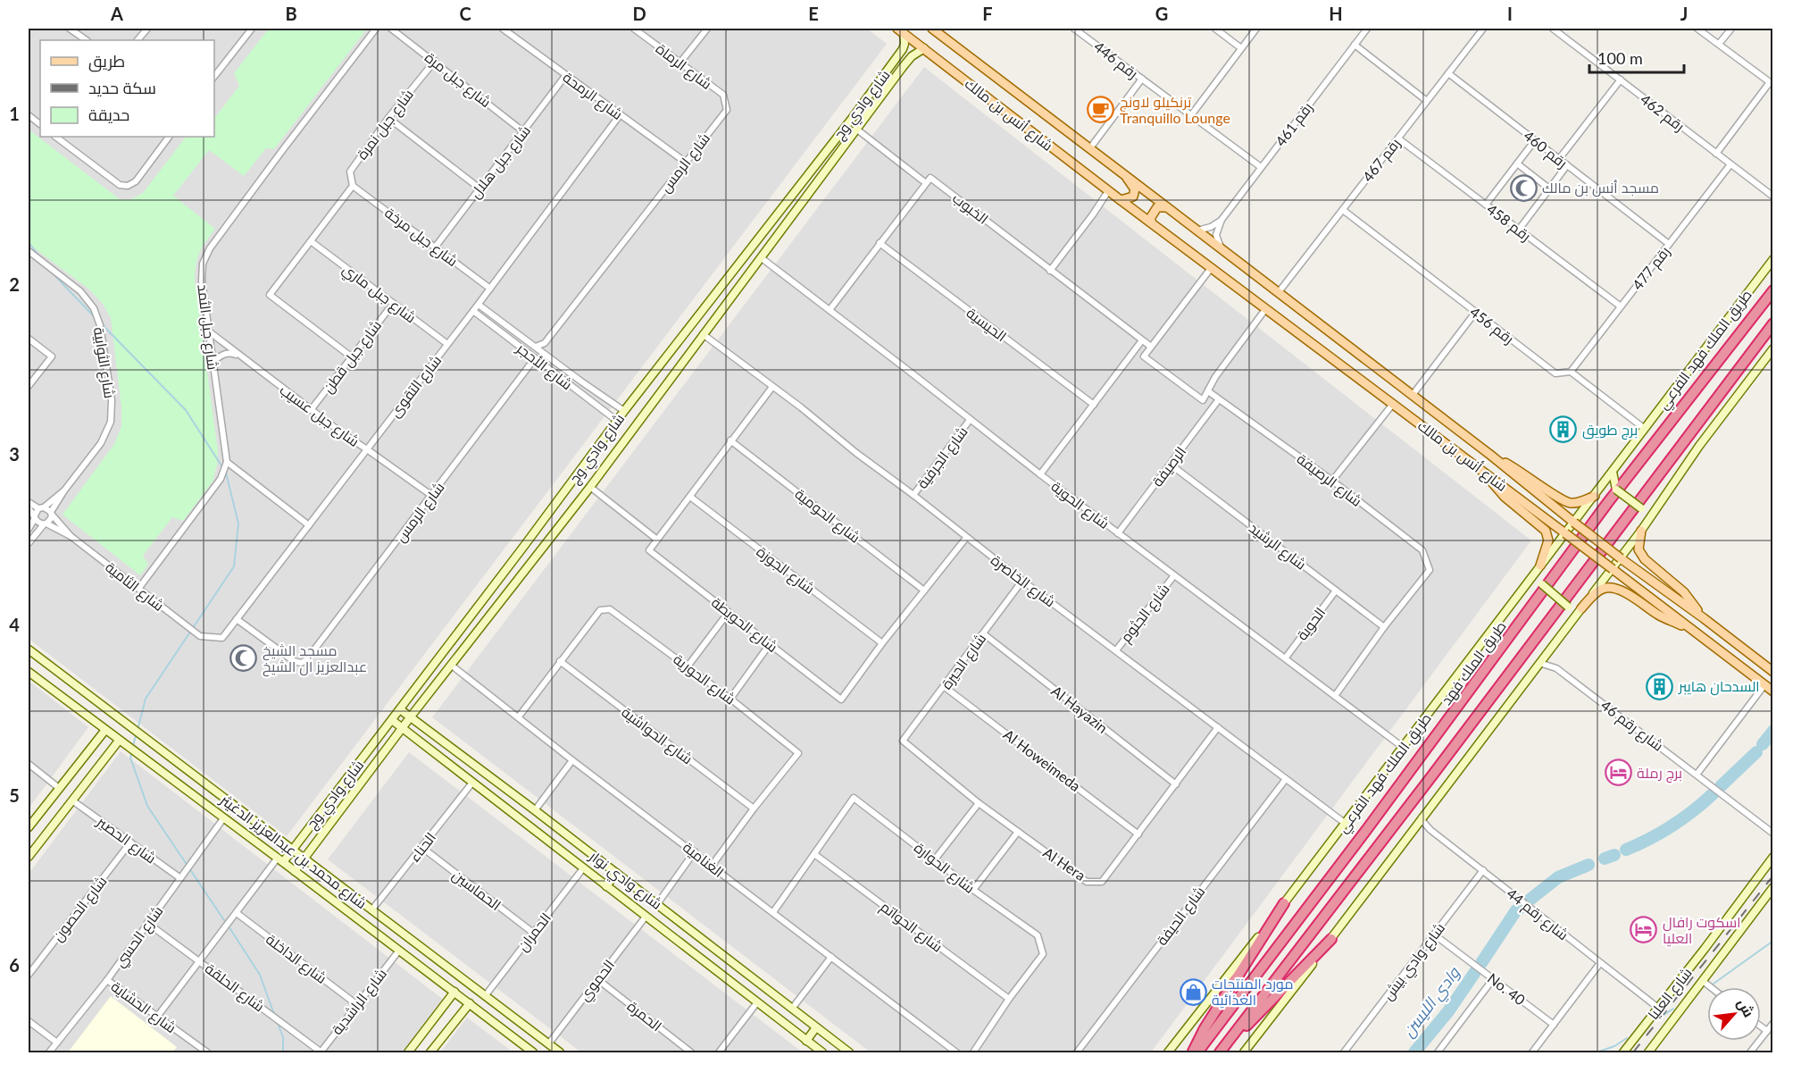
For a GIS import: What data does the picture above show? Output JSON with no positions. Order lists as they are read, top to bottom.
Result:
{
  "streets": {
    "highway": ["طريق الملك فهد"],
    "main road": ["شارع أنس بن مالك"],
    "street": [
      "رقم 446",
      "شارع الرماة",
      "شارع جبل مرة",
      "شارع الرمحة",
      "شارع وادي وج",
      "رقم 462",
      "شارع جبل نمرة",
      "رقم 461",
      "رقم 460",
      "رقم 467",
      "شارع جبل هلال",
      "شارع الرمس",
      "الخبوب",
      "رقم 458",
      "شارع جبل مرخة",
      "رقم 477",
      "شارع جبل ماري",
      "الحيسية",
      "رقم 456",
      "شارع جبل الثمد",
      "طريق الملك فهد الفرعي",
      "شارع جبل قطن",
      "شارع الثوابية",
      "شارع الأحجر",
      "شارع التقوى",
      "شارع جبل عسيب",
      "شارع الجرفية",
      "الرصيفة",
      "شارع الرصيفة",
      "شارع الحوية",
      "شارع الحومية",
      "شارع الرشيد",
      "شارع الجوزة",
      "شارع الخاصرة",
      "شارع الثامية",
      "شارع الجثوم",
      "الحوية",
      "شارع الحويطة",
      "شارع الحيرة",
      "شارع الحورية",
      "Al Hayazin",
      "شارع رقم 46",
      "شارع الحواشية",
      "Al Howeimeda",
      "شارع الحصير",
      "الحناء",
      "شارع محمد بن عبدالعزيز الدغيثر",
      "الغنامية",
      "Al Hera",
      "شارع الحوارة",
      "شارع وادي نوار",
      "الحماسين",
      "شارع الحصون",
      "شارع رقم 44",
      "شارع الحيفة",
      "شارع الحواتم",
      "الحمران",
      "شارع الحسي",
      "شارع الداخلة",
      "شارع وادي بيش",
      "الحموي",
      "شارع الحلقة",
      "No. 40",
      "شارع العليا",
      "شارع الراشدية",
      "شارع الحشاية",
      "الحمرة"
    ]
  },
  "crossings": [
    ["رقم 446", "رقم 461"],
    ["شارع الرماة", "شارع الرمس"],
    ["شارع جبل مرة", "شارع جبل نمرة"],
    ["شارع جبل مرة", "شارع جبل هلال"],
    ["شارع الرمحة", "شارع جبل هلال"],
    ["شارع الرمحة", "شارع الرمس"],
    ["شارع الرمحة", "شارع التقوى"],
    ["شارع وادي وج", "شارع أنس بن مالك"],
    ["شارع وادي وج", "شارع الأحجر"],
    ["شارع وادي وج", "شارع الحوية"],
    ["شارع وادي وج", "شارع الخاصرة"],
    ["شارع وادي وج", "شارع محمد بن عبدالعزيز الدغيثر"],
    ["شارع وادي وج", "الغنامية"],
    ["شارع وادي وج", "شارع وادي نوار"],
    ["رقم 462", "رقم 477"],
    ["شارع أنس بن مالك", "رقم 467"],
    ["شارع أنس بن مالك", "طريق الملك فهد الفرعي"],
    ["شارع جبل نمرة", "شارع جبل مرخة"],
    ["شارع جبل نمرة", "شارع جبل ماري"],
    ["شارع جبل نمرة", "شارع جبل قطن"],
    ["رقم 460", "رقم 467"],
    ["رقم 460", "رقم 477"],
    ["رقم 467", "رقم 458"],
    ["رقم 467", "رقم 456"],
    ["شارع جبل هلال", "شارع جبل مرخة"],
    ["شارع الرمس", "شارع الأحجر"],
    ["شارع الرمس", "شارع التقوى"],
    ["شارع الرمس", "شارع جبل عسيب"],
    ["رقم 458", "رقم 477"],
    ["شارع جبل مرخة", "شارع التقوى"],
    ["رقم 477", "رقم 456"],
    ["شارع جبل ماري", "شارع جبل قطن"],
    ["شارع جبل ماري", "شارع التقوى"],
    ["رقم 456", "طريق الملك فهد الفرعي"],
    ["شارع جبل الثمد", "شارع جبل عسيب"],
    ["طريق الملك فهد الفرعي", "شارع الحوية"],
    ["طريق الملك فهد الفرعي", "شارع الخاصرة"],
    ["شارع جبل قطن", "شارع جبل عسيب"],
    ["شارع الأحجر", "شارع التقوى"],
    ["شارع التقوى", "شارع جبل عسيب"],
    ["شارع التقوى", "شارع الثامية"],
    ["شارع الجرفية", "شارع الحوية"],
    ["شارع الجرفية", "شارع الخاصرة"],
    ["الرصيفة", "شارع الرصيفة"],
    ["الرصيفة", "شارع الحوية"],
    ["الرصيفة", "شارع الرشيد"],
    ["شارع الرصيفة", "شارع الرشيد"],
    ["شارع الحوية", "شارع الجثوم"],
    ["شارع الحوية", "الحوية"],
    ["شارع الحومية", "شارع الحويطة"],
    ["شارع الرشيد", "الحوية"],
    ["شارع الجوزة", "شارع الحويطة"],
    ["شارع الخاصرة", "شارع الجثوم"],
    ["شارع الخاصرة", "شارع الحويطة"],
    ["شارع الخاصرة", "شارع الحيرة"],
    ["شارع الخاصرة", "Al Hera"],
    ["شارع الخاصرة", "شارع الحيفة"],
    ["شارع الحيرة", "Al Hayazin"],
    ["شارع الحيرة", "Al Howeimeda"],
    ["شارع الحيرة", "Al Hera"],
    ["شارع الحورية", "شارع الحواشية"],
    ["شارع الحورية", "الغنامية"],
    ["Al Hayazin", "Al Hera"],
    ["Al Howeimeda", "Al Hera"],
    ["شارع الحصير", "شارع الحصون"],
    ["شارع الحصير", "شارع الحسي"],
    ["الحناء", "شارع محمد بن عبدالعزيز الدغيثر"],
    ["الحناء", "شارع وادي نوار"],
    ["الحناء", "الحماسين"],
    ["شارع محمد بن عبدالعزيز الدغيثر", "الحمران"],
    ["شارع محمد بن عبدالعزيز الدغيثر", "شارع الحسي"],
    ["شارع محمد بن عبدالعزيز الدغيثر", "الحموي"],
    ["شارع محمد بن عبدالعزيز الدغيثر", "شارع الراشدية"],
    ["الغنامية", "شارع الحوارة"],
    ["شارع الحوارة", "شارع الحواتم"],
    ["شارع وادي نوار", "الحمران"],
    ["شارع وادي نوار", "الحموي"],
    ["الحماسين", "الحمران"],
    ["شارع رقم 44", "شارع وادي بيش"],
    ["شارع رقم 44", "شارع العليا"],
    ["شارع الحسي", "شارع الحلقة"],
    ["شارع الحسي", "شارع الحشاية"],
    ["شارع الداخلة", "شارع الراشدية"],
    ["شارع وادي بيش", "No. 40"],
    ["الحموي", "الحمرة"],
    ["شارع الحلقة", "شارع الراشدية"]
  ],
  "water": ["وادي الليسن"],
  "places": {
    "cafe": ["ترنكيلو لاونج Tranquillo Lounge"],
    "mosque": ["مسجد أنس بن مالك", "مسجد الشيخ عبدالعزيز ال الشيخ"],
    "building": ["برج طويق", "السدحان هايبر"],
    "hotel": ["برج رملة", "اسكوت رافال العليا"],
    "shop": ["مورد المنتجات الغذائية"]
  },
  "legend": ["طريق", "سكة حديد", "حديقة"],
  "scale_bar": "100 m",
  "north": "top right",
  "grid": {
    "columns": [
      "A",
      "B",
      "C",
      "D",
      "E",
      "F",
      "G",
      "H",
      "I",
      "J"
    ],
    "rows": [
      "1",
      "2",
      "3",
      "4",
      "5",
      "6"
    ]
  }
}
